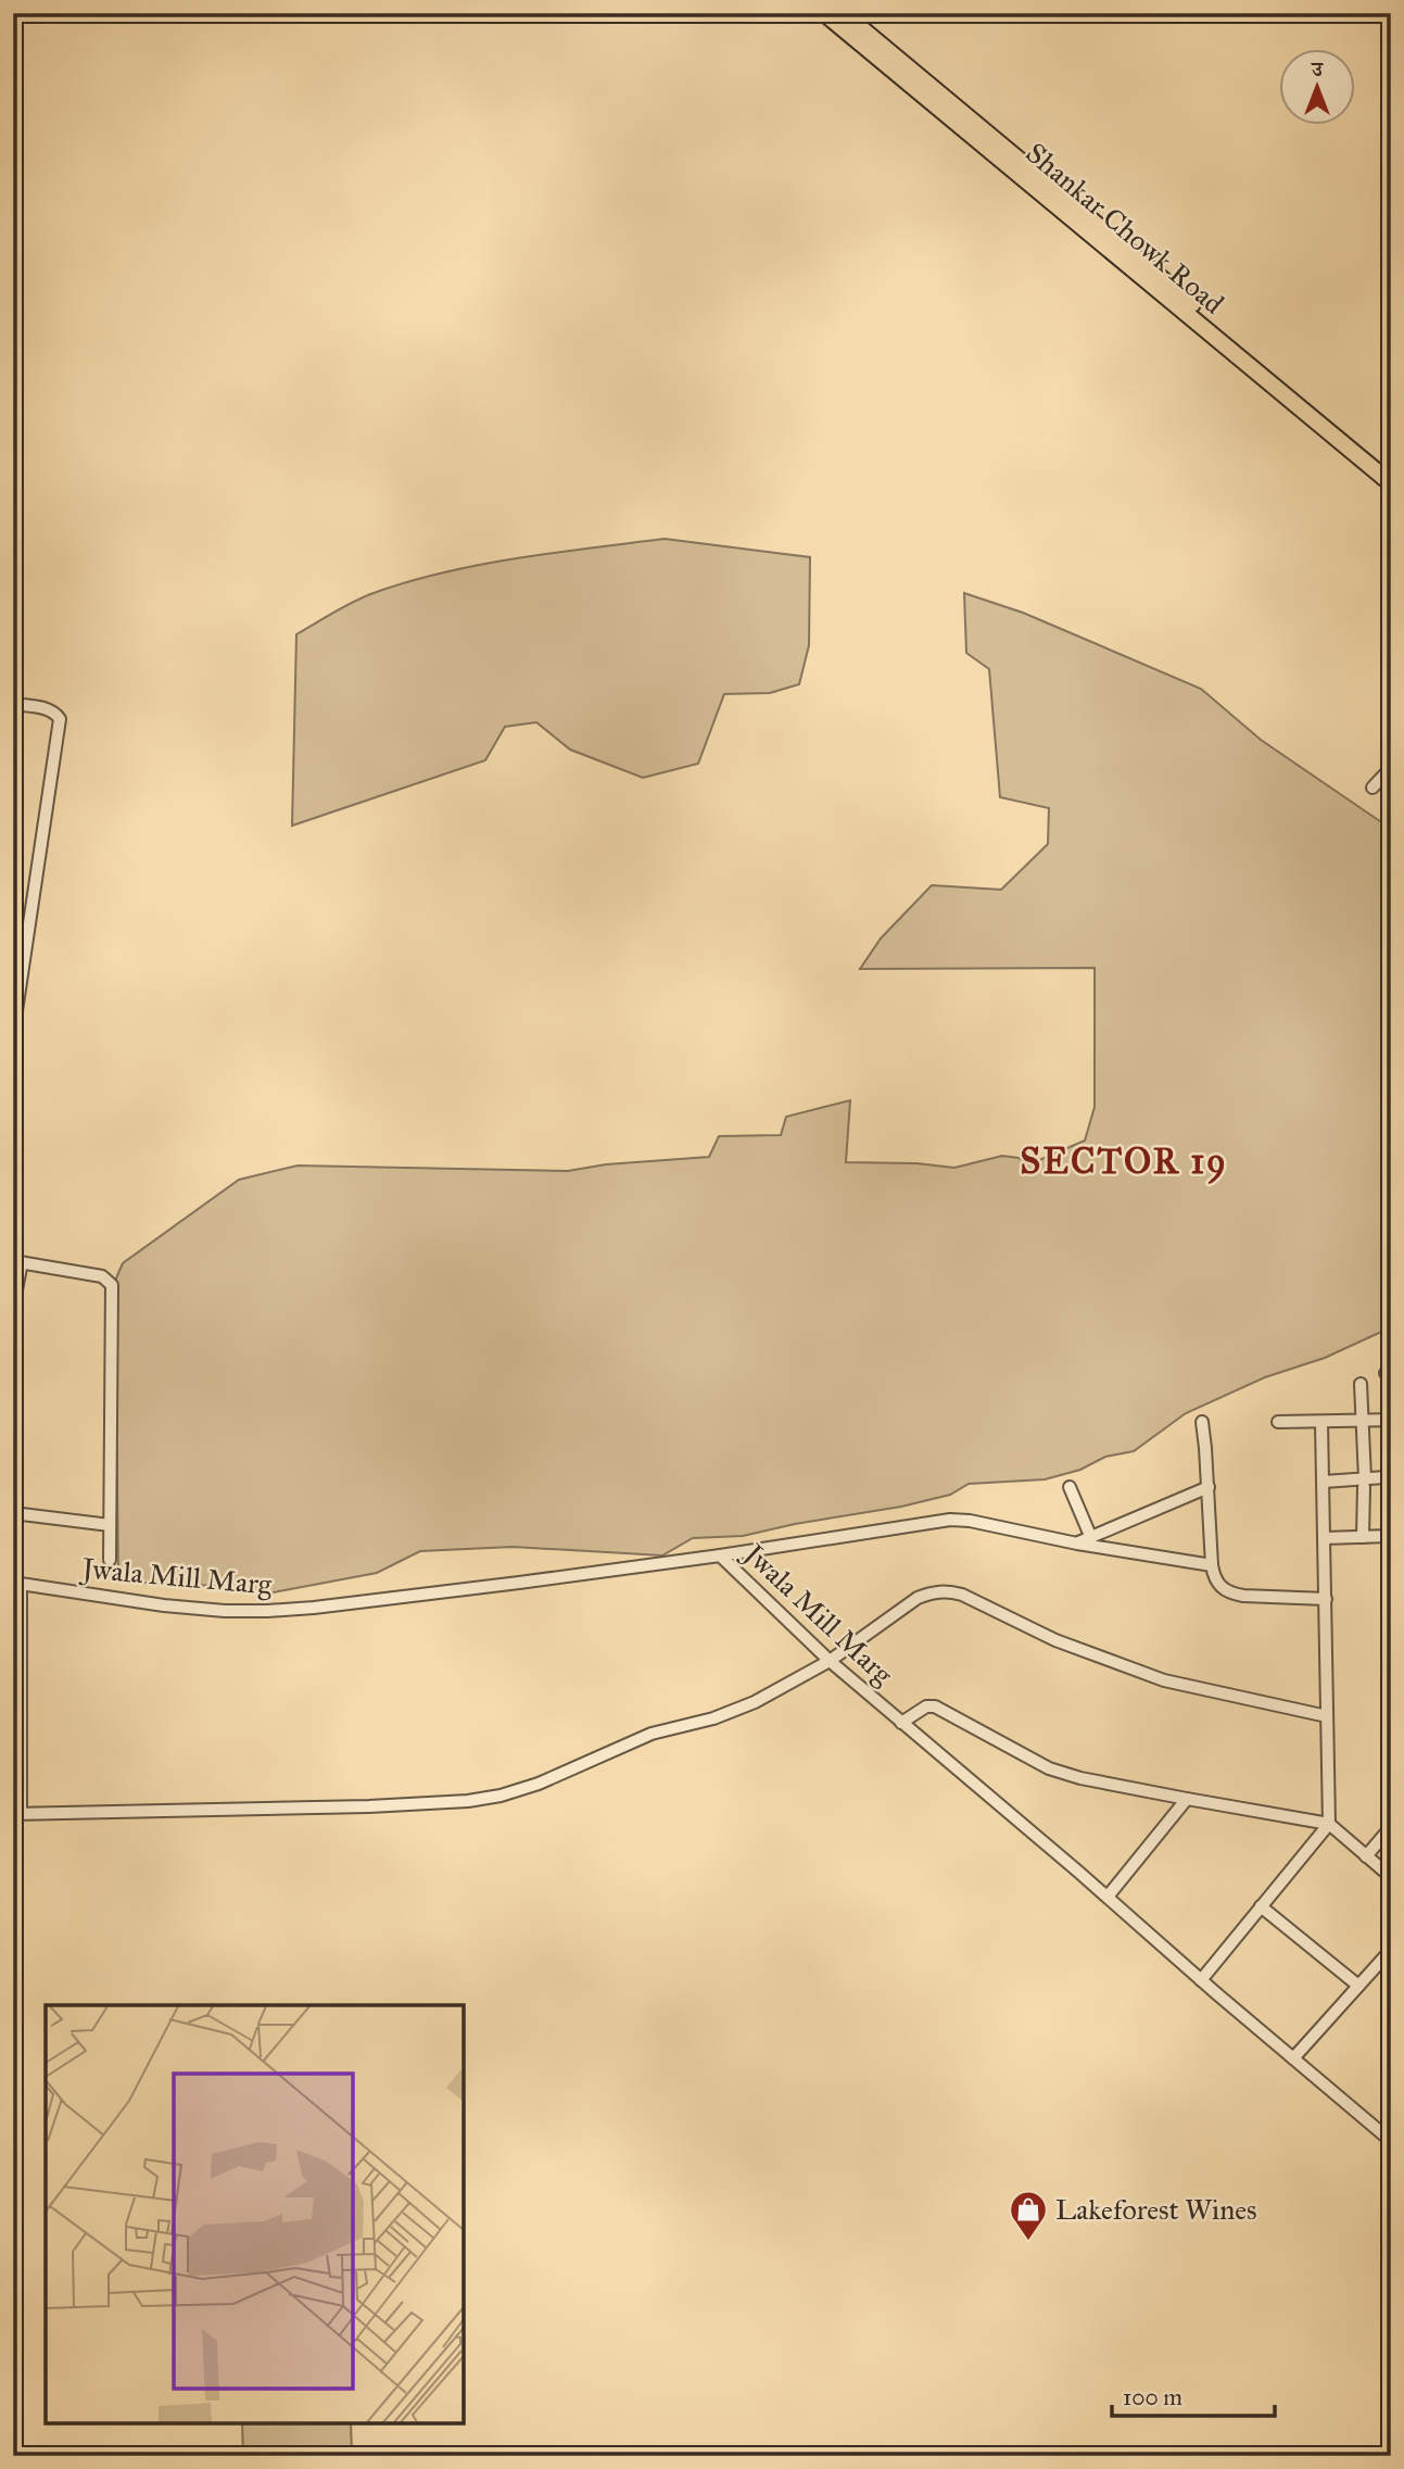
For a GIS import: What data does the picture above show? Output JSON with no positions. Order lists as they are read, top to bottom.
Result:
{
  "streets": {
    "main road": ["Shankar Chowk Road"],
    "street": ["Jwala Mill Marg"]
  },
  "districts": ["SECTOR 19"],
  "places": {
    "shop": ["Lakeforest Wines"]
  },
  "scale_bar": "100 m",
  "north": "top"
}
